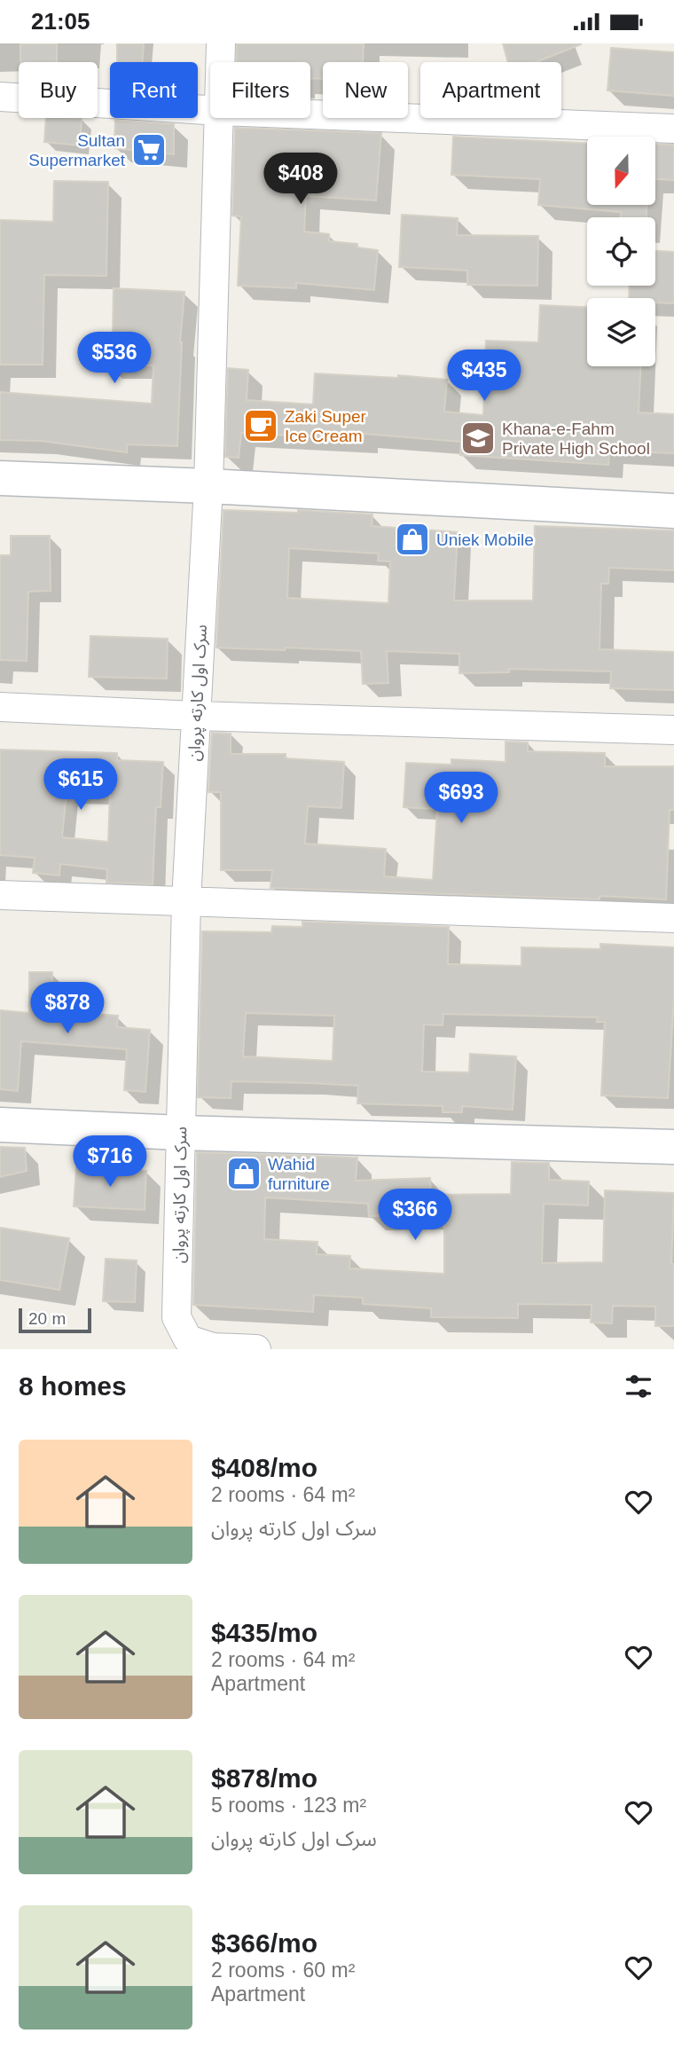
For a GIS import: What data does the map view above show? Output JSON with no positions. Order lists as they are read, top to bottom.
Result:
{
  "streets": {
    "street": ["سرک اول کارته پروان"]
  },
  "places": {
    "supermarket": ["Sultan Supermarket"],
    "cafe": ["Zaki Super Ice Cream"],
    "school or university": ["Khana-e-Fahm Private High School"],
    "shop": ["Uniek Mobile", "Wahid furniture"]
  },
  "scale_bar": "20 m",
  "north": "bottom",
  "page": {
    "status": "21:05",
    "chip": [
      "Buy",
      "Rent",
      "Filters",
      "New",
      "Apartment"
    ],
    "price": [
      "$408",
      "$536",
      "$435",
      "$615",
      "$693",
      "$878",
      "$716",
      "$366"
    ],
    "scale": "20 m",
    "heading": "8 homes",
    "list": [
      {
        "name": "$408/mo",
        "note": "2 rooms · 64 m² · سرک اول کارته پروان"
      },
      {
        "name": "$435/mo",
        "note": "2 rooms · 64 m² · Apartment"
      },
      {
        "name": "$878/mo",
        "note": "5 rooms · 123 m² · سرک اول کارته پروان"
      },
      {
        "name": "$366/mo",
        "note": "2 rooms · 60 m² · Apartment"
      }
    ]
  }
}
